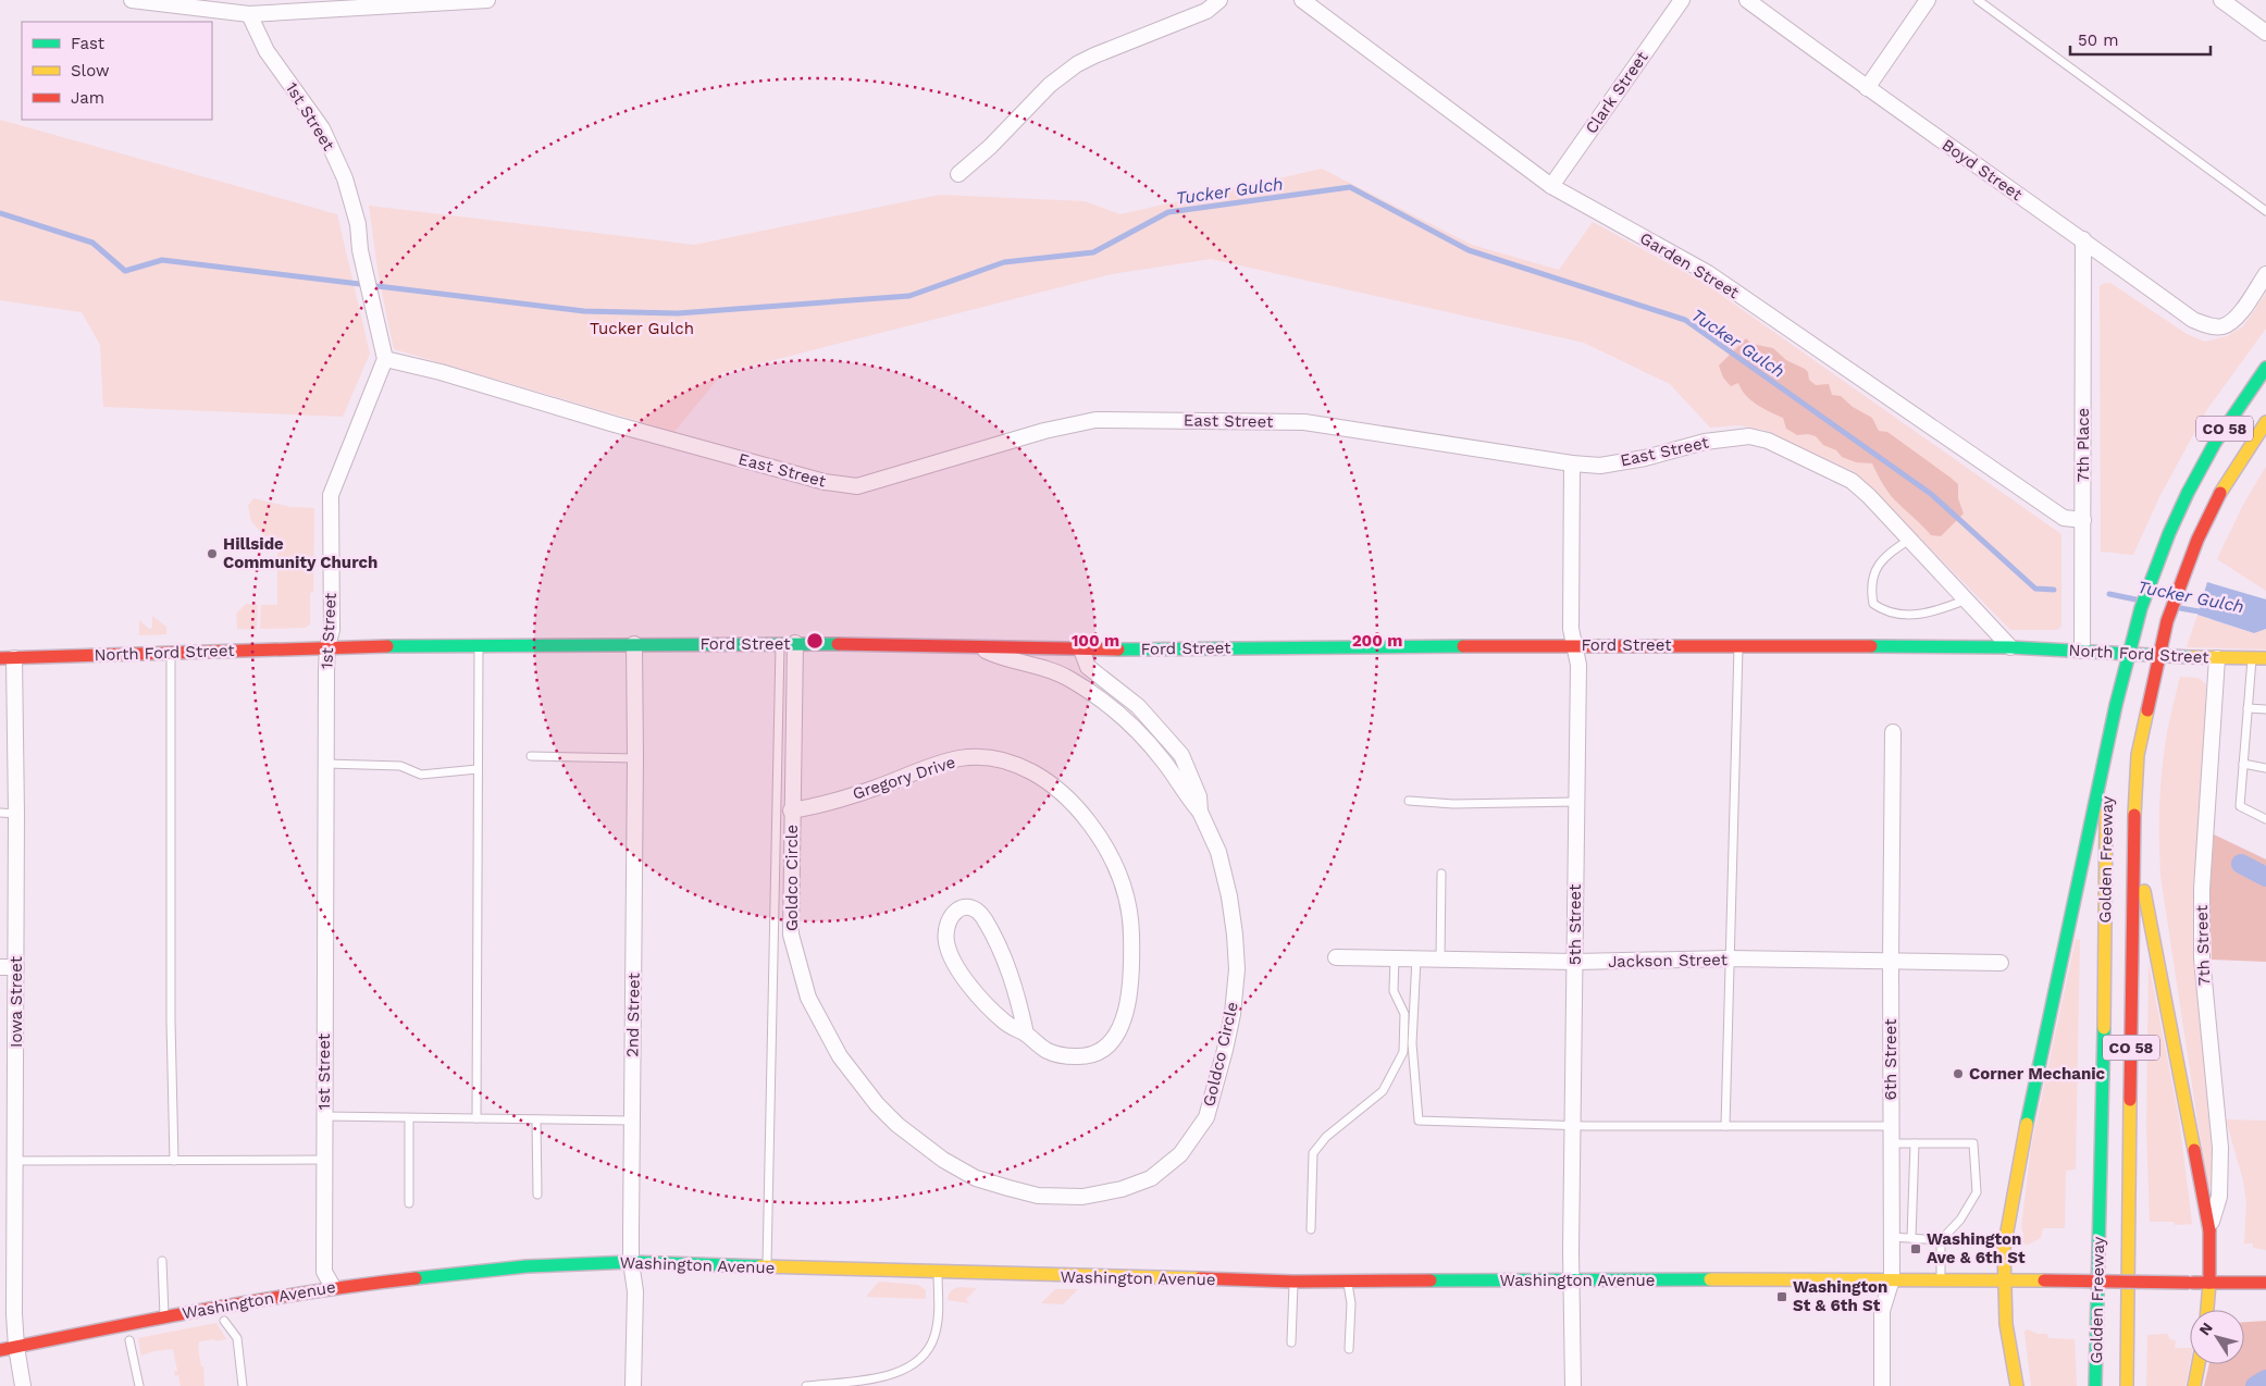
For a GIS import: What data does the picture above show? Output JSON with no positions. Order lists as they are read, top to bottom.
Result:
{
  "streets": {
    "main road": [
      "CO 58",
      "Ford Street",
      "North Ford Street",
      "Golden Freeway",
      "Washington Avenue"
    ],
    "street": [
      "Clark Street",
      "1st Street",
      "Boyd Street",
      "Garden Street",
      "East Street",
      "7th Place",
      "Gregory Drive",
      "Goldco Circle",
      "5th Street",
      "7th Street",
      "Jackson Street",
      "Iowa Street",
      "2nd Street",
      "6th Street"
    ]
  },
  "crossings": [
    ["Clark Street", "Garden Street"],
    ["1st Street", "East Street"],
    ["1st Street", "Ford Street"],
    ["1st Street", "North Ford Street"],
    ["1st Street", "Washington Avenue"],
    ["Boyd Street", "7th Place"],
    ["Garden Street", "7th Place"],
    ["East Street", "Ford Street"],
    ["East Street", "North Ford Street"],
    ["East Street", "5th Street"],
    ["7th Place", "North Ford Street"],
    ["Ford Street", "North Ford Street"],
    ["Ford Street", "Goldco Circle"],
    ["Ford Street", "5th Street"],
    ["Ford Street", "2nd Street"],
    ["North Ford Street", "7th Street"],
    ["North Ford Street", "Iowa Street"],
    ["Gregory Drive", "Goldco Circle"],
    ["5th Street", "Jackson Street"],
    ["5th Street", "Washington Avenue"],
    ["Jackson Street", "6th Street"],
    ["Iowa Street", "Washington Avenue"],
    ["2nd Street", "Washington Avenue"],
    ["6th Street", "Washington Avenue"]
  ],
  "water": ["Tucker Gulch"],
  "parks": ["Tucker Gulch"],
  "places": {
    "other": ["Hillside Community Church", "Corner Mechanic"],
    "transit": ["Washington Ave & 6th St", "Washington St & 6th St"]
  },
  "legend": ["Fast", "Slow", "Jam"],
  "scale_bar": "50 m",
  "north": "top left",
  "rings": ["100 m", "200 m"]
}
